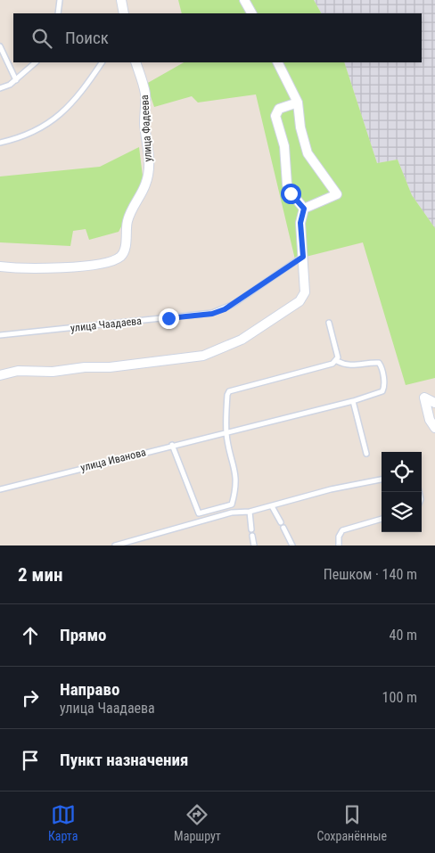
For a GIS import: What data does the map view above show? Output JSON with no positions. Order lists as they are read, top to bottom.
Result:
{
  "streets": {
    "street": ["улица Фадеева"],
    "lane": ["улица Чаадаева", "улица Иванова"]
  },
  "page": {
    "search": "Поиск",
    "heading": ["2 мин", "Пешком · 140 m"],
    "list": [
      ["Прямо", "40 m"],
      ["Направо", "улица Чаадаева", "100 m"],
      "Пункт назначения"
    ],
    "nav": ["Карта", "Маршрут", "Сохранённые"]
  }
}
